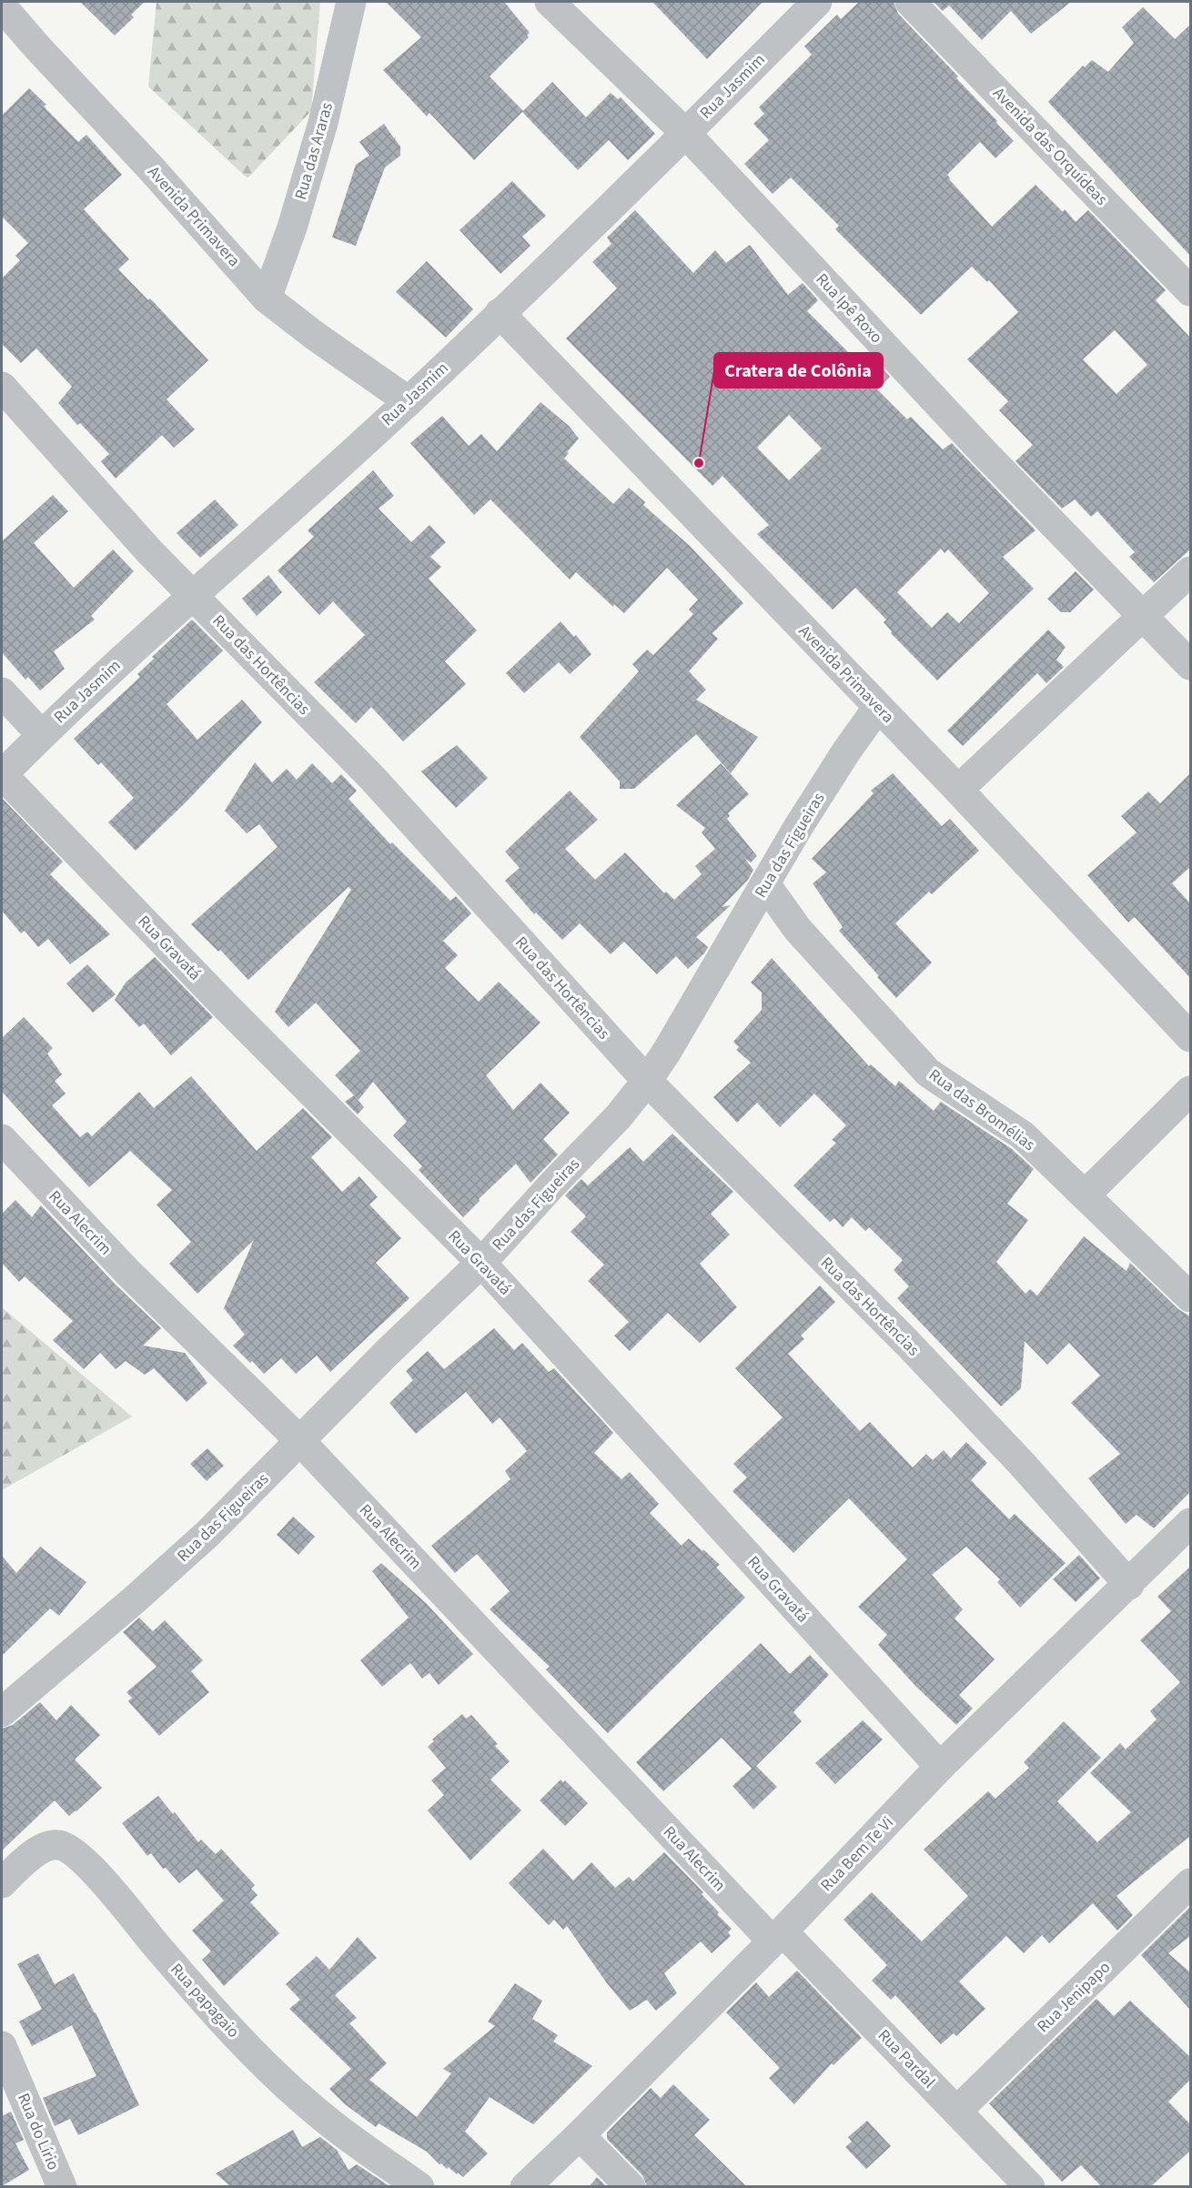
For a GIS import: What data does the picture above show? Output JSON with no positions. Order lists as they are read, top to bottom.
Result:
{
  "streets": {
    "street": [
      "Rua Jasmim",
      "Avenida das Orquídeas",
      "Rua das Araras",
      "Avenida Primavera",
      "Rua Ipê Roxo",
      "Rua das Hortências",
      "Rua das Figueiras",
      "Rua Gravatá",
      "Rua das Bromélias",
      "Rua Alecrim",
      "Rua Bem Te Vi",
      "Rua Jenipapo",
      "Rua papagaio",
      "Rua Pardal",
      "Rua do Lírio"
    ]
  },
  "crossings": [
    ["Rua Jasmim", "Avenida Primavera"],
    ["Rua Jasmim", "Rua Ipê Roxo"],
    ["Rua Jasmim", "Rua das Hortências"],
    ["Rua Jasmim", "Rua Gravatá"],
    ["Rua das Araras", "Avenida Primavera"],
    ["Avenida Primavera", "Rua das Figueiras"],
    ["Rua das Hortências", "Rua das Figueiras"],
    ["Rua das Hortências", "Rua Bem Te Vi"],
    ["Rua das Figueiras", "Rua Gravatá"],
    ["Rua das Figueiras", "Rua das Bromélias"],
    ["Rua das Figueiras", "Rua Alecrim"],
    ["Rua Gravatá", "Rua Bem Te Vi"],
    ["Rua Alecrim", "Rua Bem Te Vi"],
    ["Rua Alecrim", "Rua Pardal"],
    ["Rua Bem Te Vi", "Rua Pardal"],
    ["Rua Jenipapo", "Rua Pardal"]
  ],
  "places": ["Cratera de Colônia"]
}
